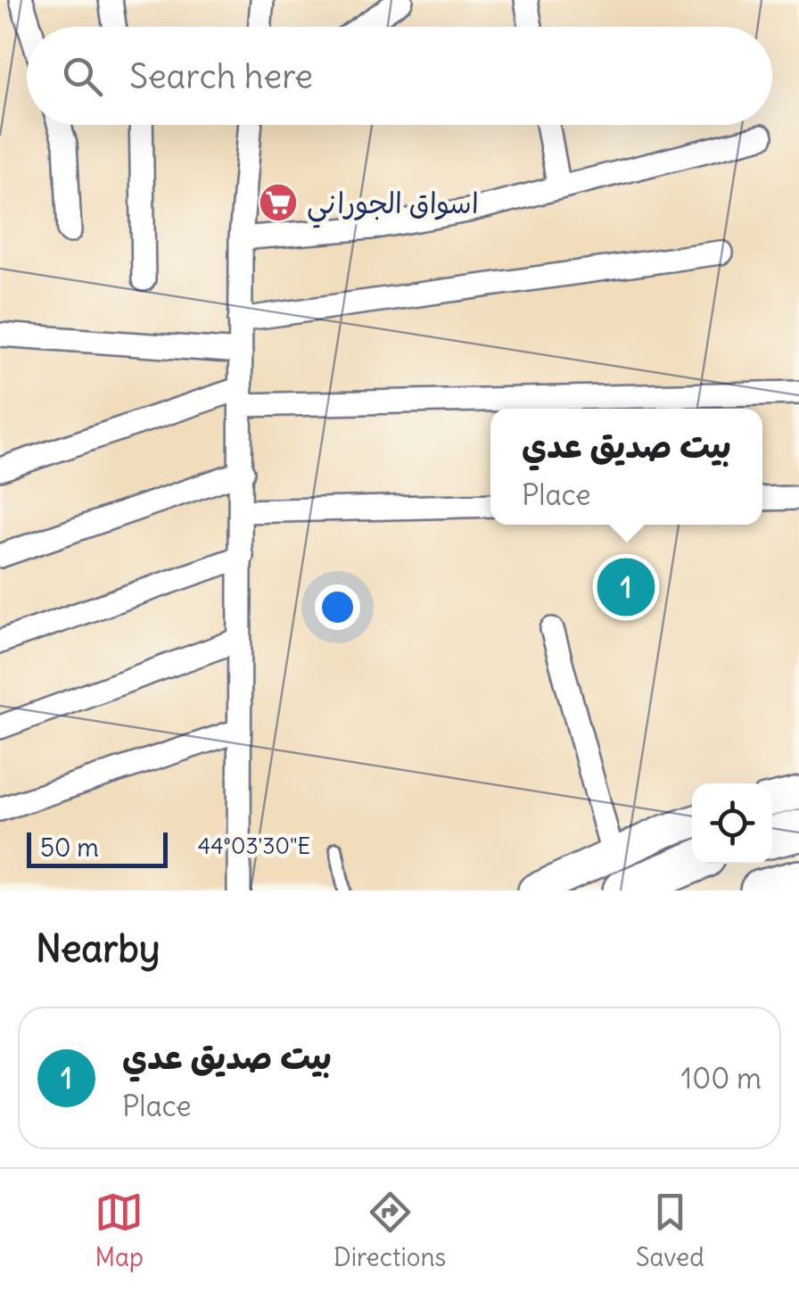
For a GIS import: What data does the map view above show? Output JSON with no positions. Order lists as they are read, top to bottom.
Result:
{
  "places": {
    "supermarket": ["اسواق الجوراني"]
  },
  "scale_bar": "50 m",
  "page": {
    "search": "Search here",
    "popup": ["بيت صديق عدي", "Place"],
    "pins": "1",
    "scale": "50 m",
    "heading": "Nearby",
    "list": [
      {
        "mark": "1",
        "name": "بيت صديق عدي",
        "note": "Place",
        "value": "100 m"
      }
    ],
    "nav": ["Map", "Directions", "Saved"]
  },
  "coordinates": ["44°03'30\"E"]
}
